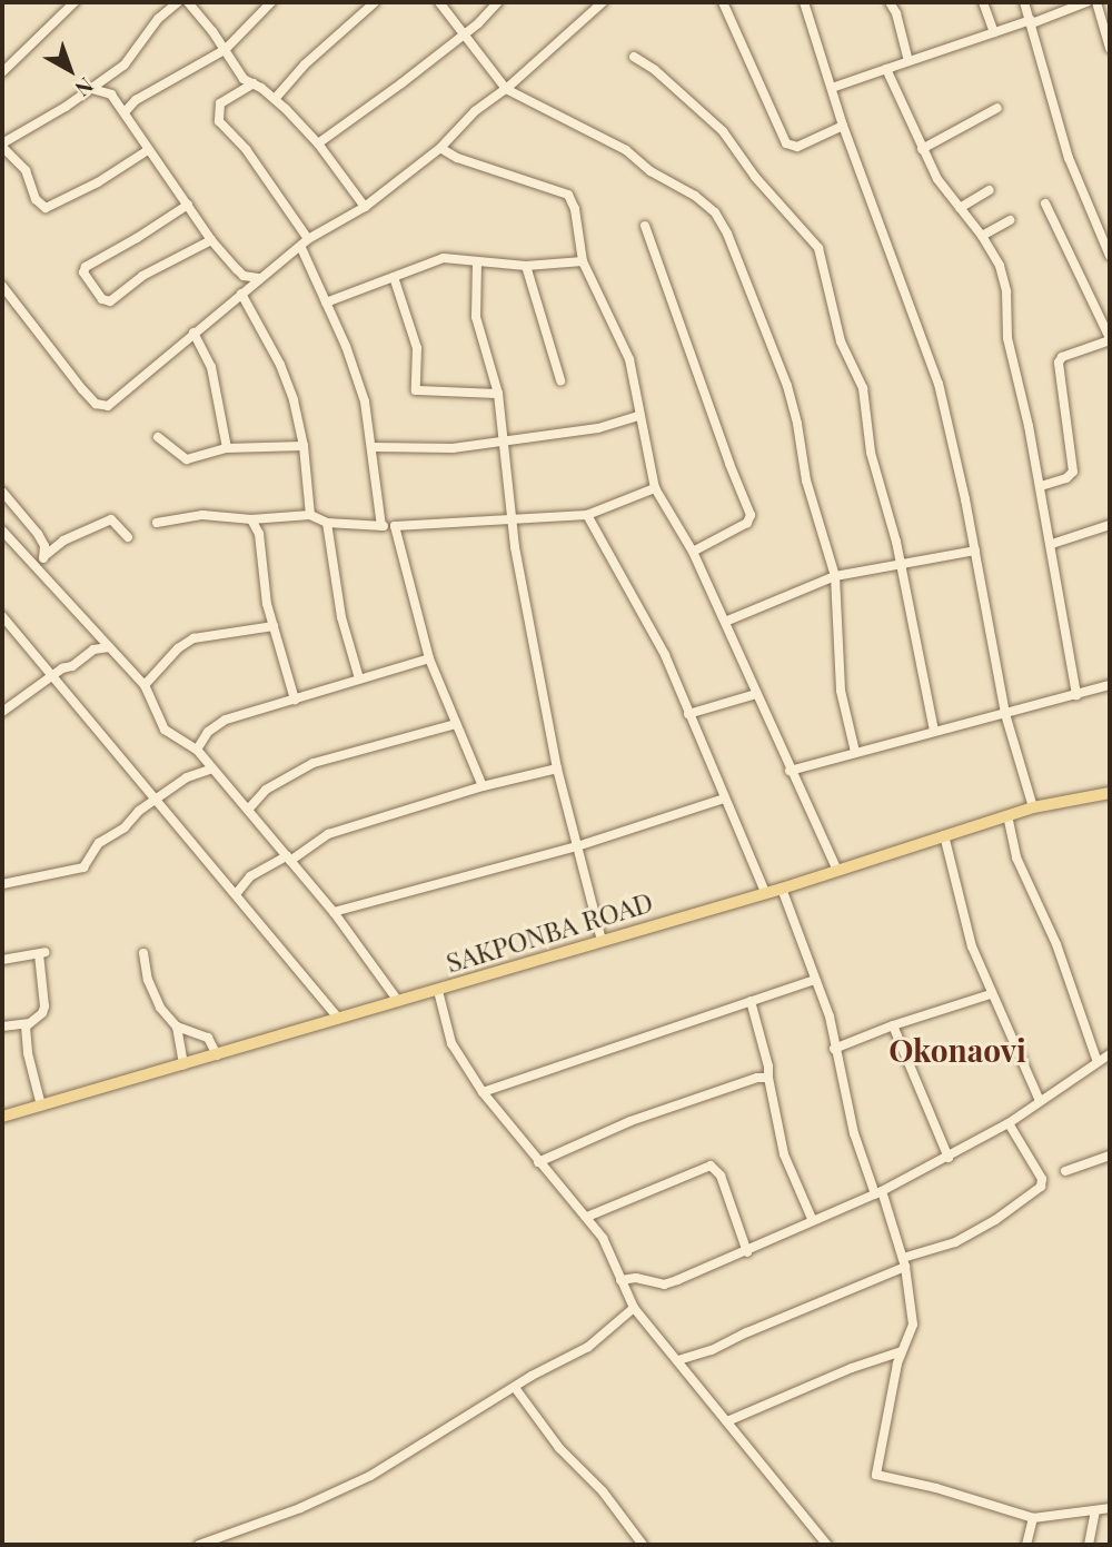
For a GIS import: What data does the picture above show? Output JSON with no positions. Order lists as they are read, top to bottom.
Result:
{
  "streets": {
    "main road": ["SAKPONBA ROAD"]
  },
  "districts": ["Okonaovi"],
  "north": "bottom right"
}
